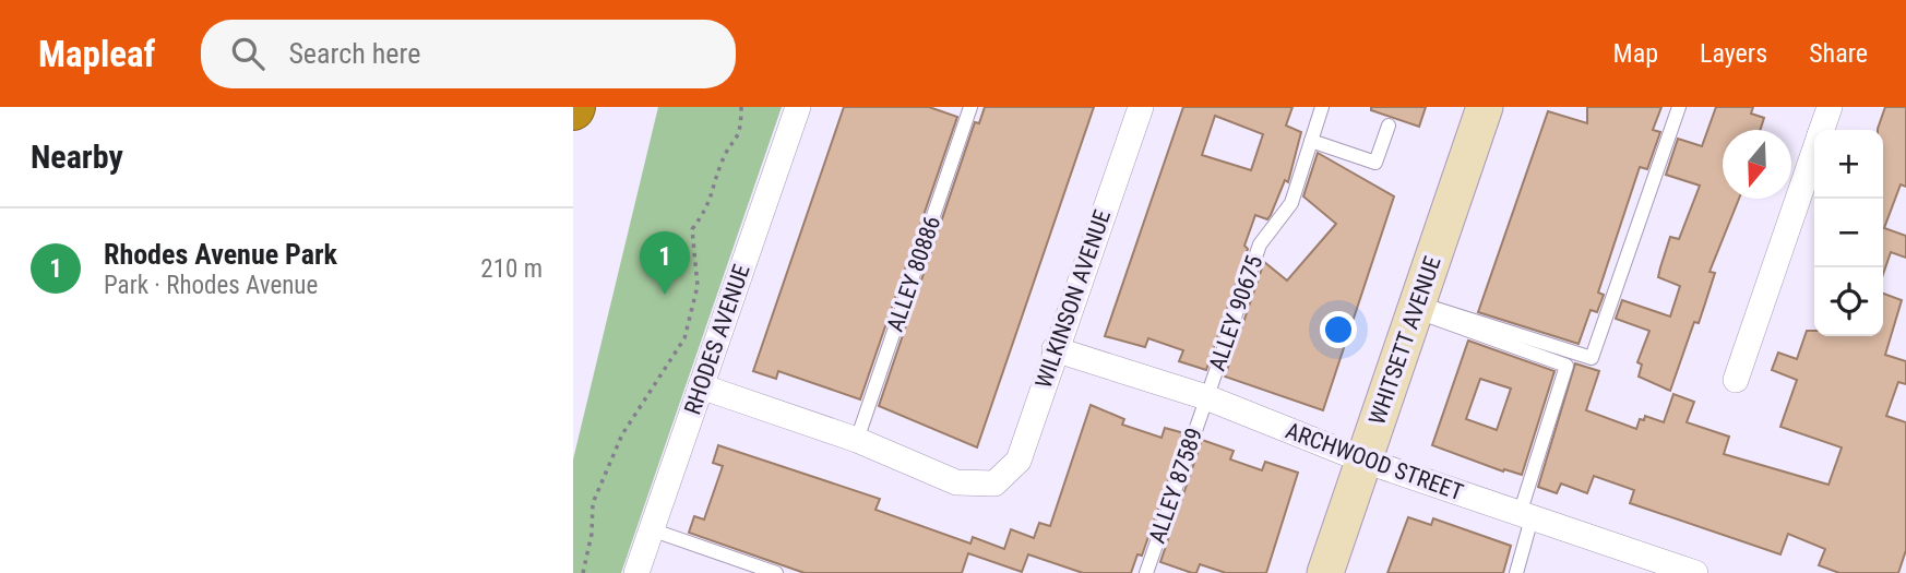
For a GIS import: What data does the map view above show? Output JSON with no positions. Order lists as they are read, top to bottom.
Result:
{
  "streets": {
    "main road": ["WHITSETT AVENUE"],
    "street": ["WILKINSON AVENUE", "RHODES AVENUE", "ARCHWOOD STREET"],
    "lane": ["ALLEY 80886", "ALLEY 90675", "ALLEY 87589"]
  },
  "crossings": [
    ["ALLEY 80886", "WILKINSON AVENUE"],
    ["WILKINSON AVENUE", "ARCHWOOD STREET"],
    ["ALLEY 90675", "ARCHWOOD STREET"],
    ["ALLEY 90675", "ALLEY 87589"],
    ["WHITSETT AVENUE", "ARCHWOOD STREET"],
    ["ARCHWOOD STREET", "ALLEY 87589"]
  ],
  "north": "bottom",
  "page": {
    "header": "Mapleaf",
    "search": "Search here",
    "nav": ["Map", "Layers", "Share"],
    "heading": "Nearby",
    "map_buttons": ["+", "−"],
    "list": [
      {
        "mark": "1",
        "name": "Rhodes Avenue Park",
        "note": "Park · Rhodes Avenue",
        "value": "210 m"
      }
    ],
    "pins": "1"
  }
}
